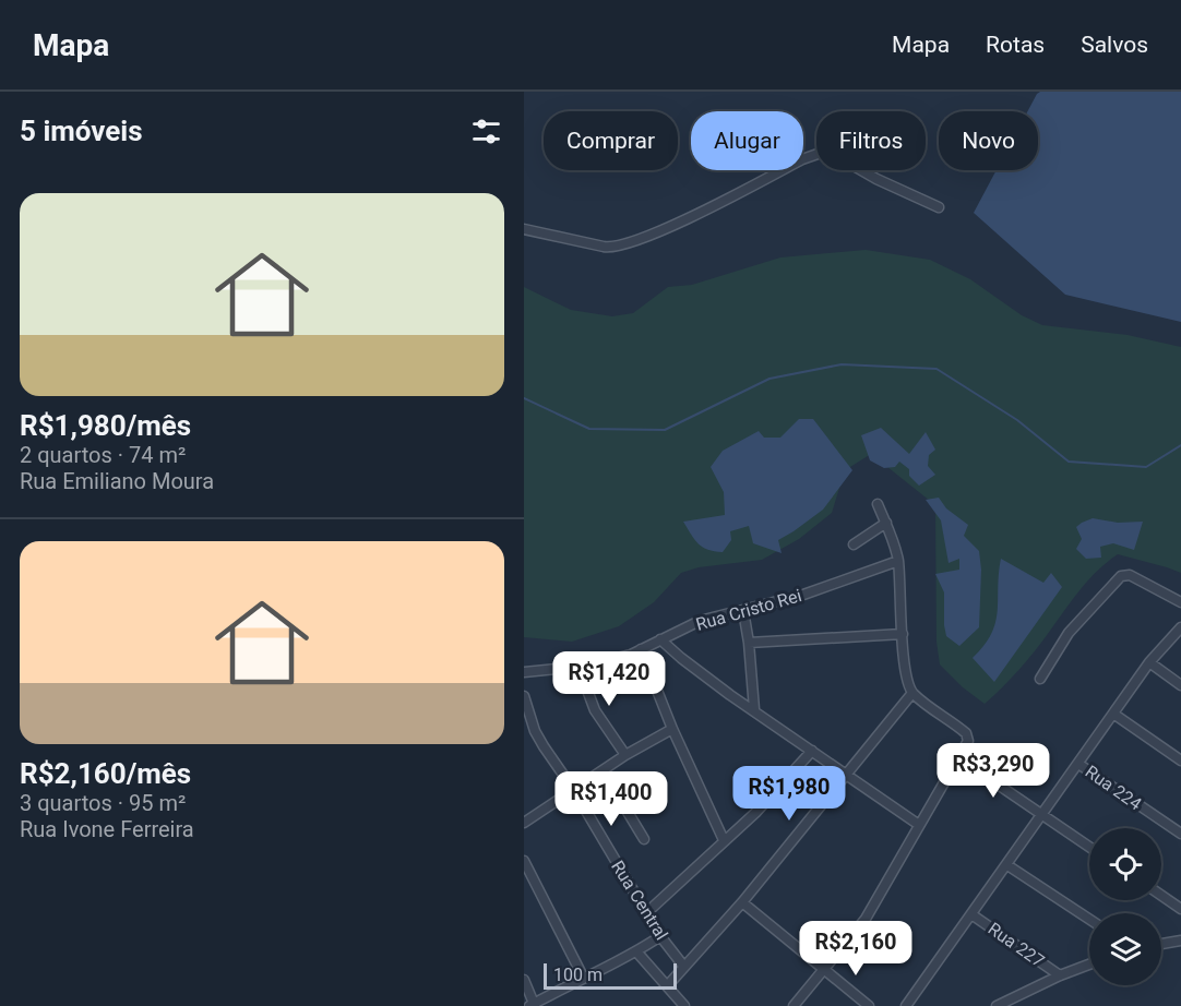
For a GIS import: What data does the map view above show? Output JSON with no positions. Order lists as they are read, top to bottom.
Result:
{
  "streets": {
    "street": [
      "Rua Cristo Rei",
      "Rua 224",
      "Rua Central",
      "Rua 227"
    ]
  },
  "scale_bar": "100 m",
  "page": {
    "header": "Mapa",
    "nav": ["Mapa", "Rotas", "Salvos"],
    "heading": "5 imóveis",
    "chip": [
      "Comprar",
      "Alugar",
      "Filtros",
      "Novo"
    ],
    "list": [
      {
        "name": "R$1,980/mês",
        "note": "2 quartos · 74 m² · Rua Emiliano Moura"
      },
      {
        "name": "R$2,160/mês",
        "note": "3 quartos · 95 m² · Rua Ivone Ferreira"
      }
    ],
    "price": [
      "R$1,420",
      "R$3,290",
      "R$1,980",
      "R$1,400",
      "R$2,160"
    ],
    "scale": "100 m"
  }
}
